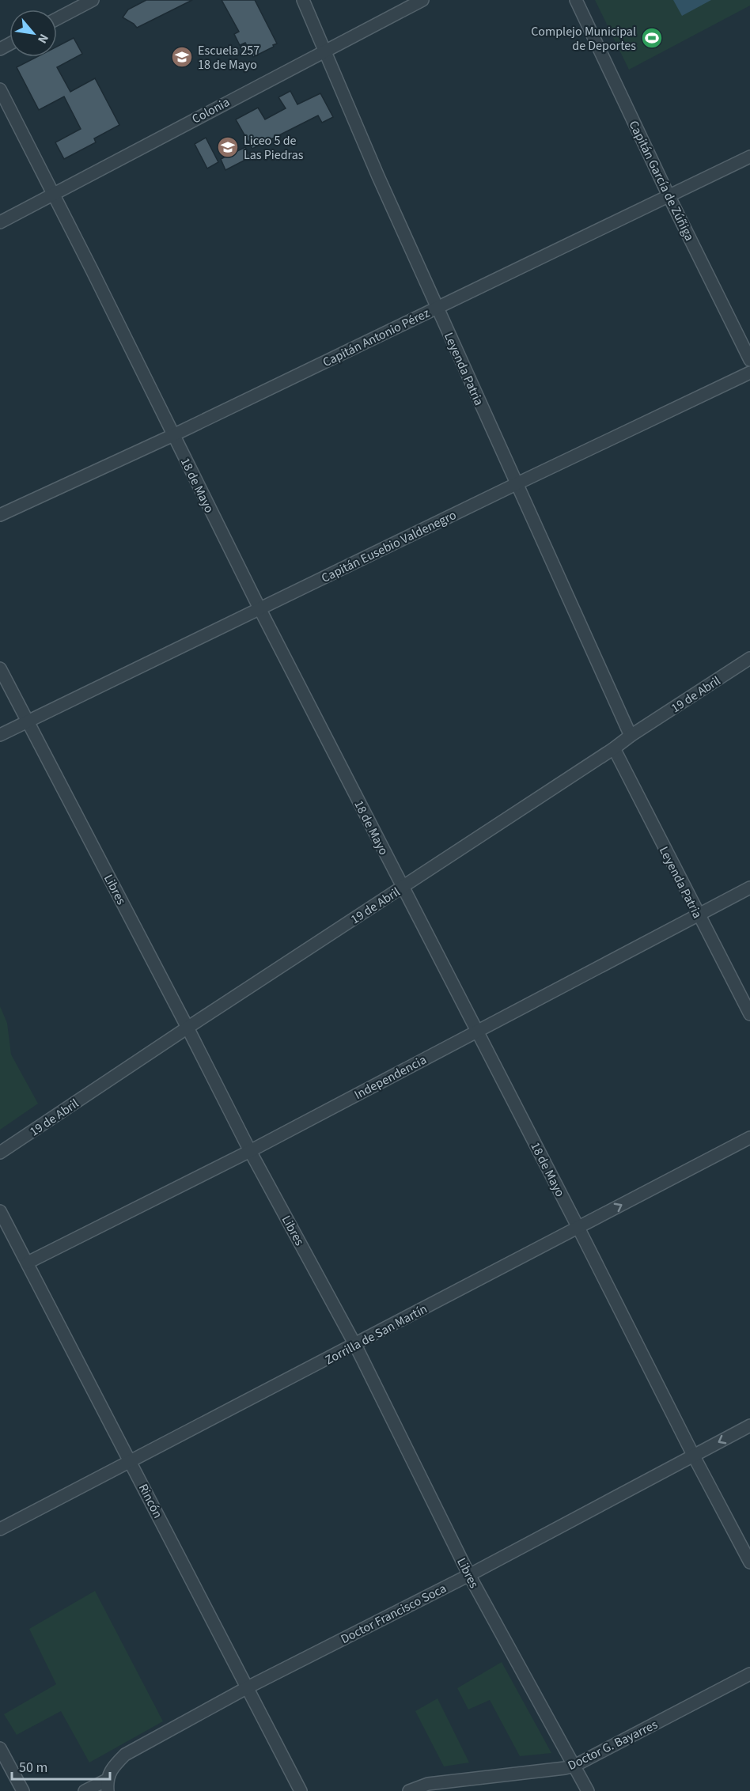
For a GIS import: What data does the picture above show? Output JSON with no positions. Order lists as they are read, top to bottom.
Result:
{
  "streets": {
    "street": [
      "Colonia",
      "Capitán García de Zúñiga",
      "Capitán Antonio Pérez",
      "Leyenda Patria",
      "18 de Mayo",
      "Capitán Eusebio Valdenegro",
      "19 de Abril",
      "Libres",
      "Independencia",
      "Zorrilla de San Martín",
      "Rincón",
      "Doctor Francisco Soca",
      "Doctor G. Bayarres"
    ]
  },
  "crossings": [
    ["Colonia", "Leyenda Patria"],
    ["Colonia", "18 de Mayo"],
    ["Capitán García de Zúñiga", "Capitán Antonio Pérez"],
    ["Capitán Antonio Pérez", "Leyenda Patria"],
    ["Capitán Antonio Pérez", "18 de Mayo"],
    ["Leyenda Patria", "Capitán Eusebio Valdenegro"],
    ["Leyenda Patria", "19 de Abril"],
    ["Leyenda Patria", "Independencia"],
    ["18 de Mayo", "Capitán Eusebio Valdenegro"],
    ["18 de Mayo", "19 de Abril"],
    ["18 de Mayo", "Independencia"],
    ["18 de Mayo", "Zorrilla de San Martín"],
    ["18 de Mayo", "Doctor Francisco Soca"],
    ["Capitán Eusebio Valdenegro", "Libres"],
    ["19 de Abril", "Libres"],
    ["Libres", "Independencia"],
    ["Libres", "Zorrilla de San Martín"],
    ["Libres", "Doctor Francisco Soca"],
    ["Libres", "Doctor G. Bayarres"],
    ["Independencia", "Rincón"],
    ["Zorrilla de San Martín", "Rincón"],
    ["Rincón", "Doctor Francisco Soca"]
  ],
  "places": {
    "sports": ["Complejo Municipal de Deportes"],
    "school or university": ["Escuela 257 18 de Mayo", "Liceo 5 de Las Piedras"]
  },
  "scale_bar": "50 m",
  "north": "bottom right"
}
